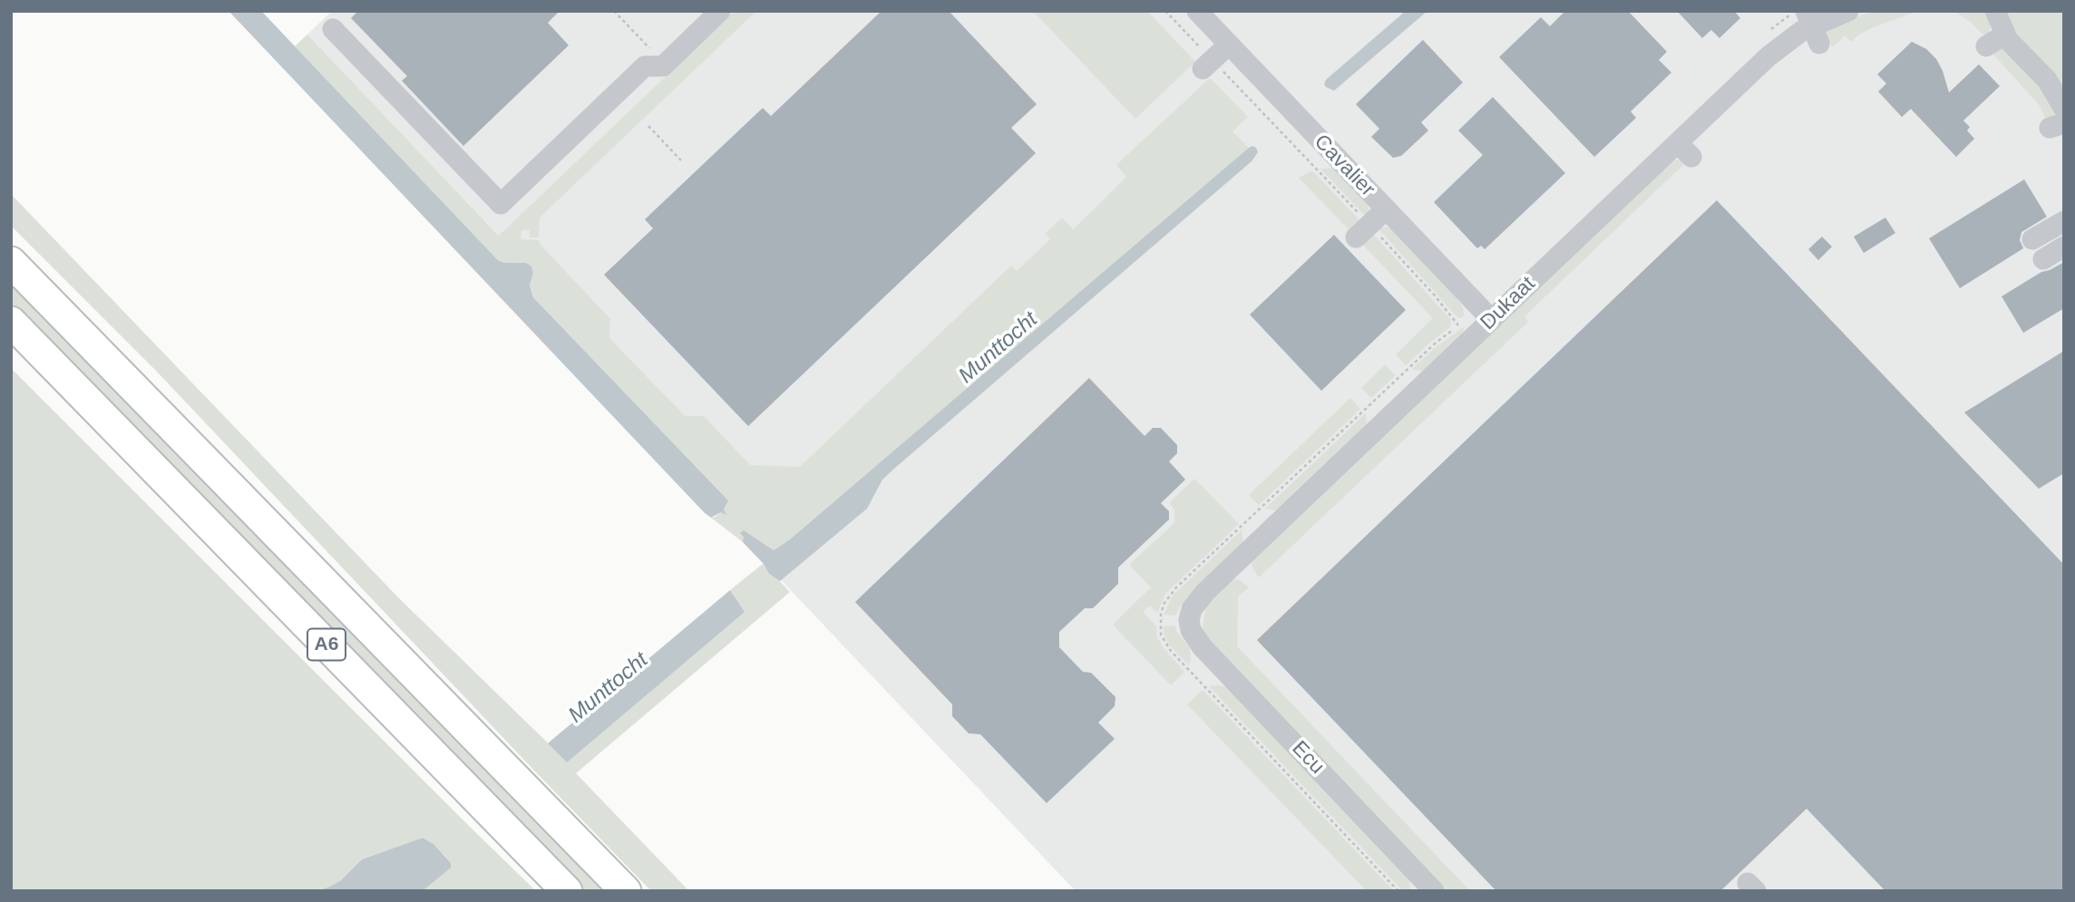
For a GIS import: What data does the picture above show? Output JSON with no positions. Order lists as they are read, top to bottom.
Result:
{
  "streets": {
    "highway": ["A6"],
    "street": ["Cavalier", "Dukaat", "Ecu"]
  },
  "crossings": [
    ["Cavalier", "Dukaat"],
    ["Dukaat", "Ecu"]
  ],
  "water": ["Munttocht"]
}
